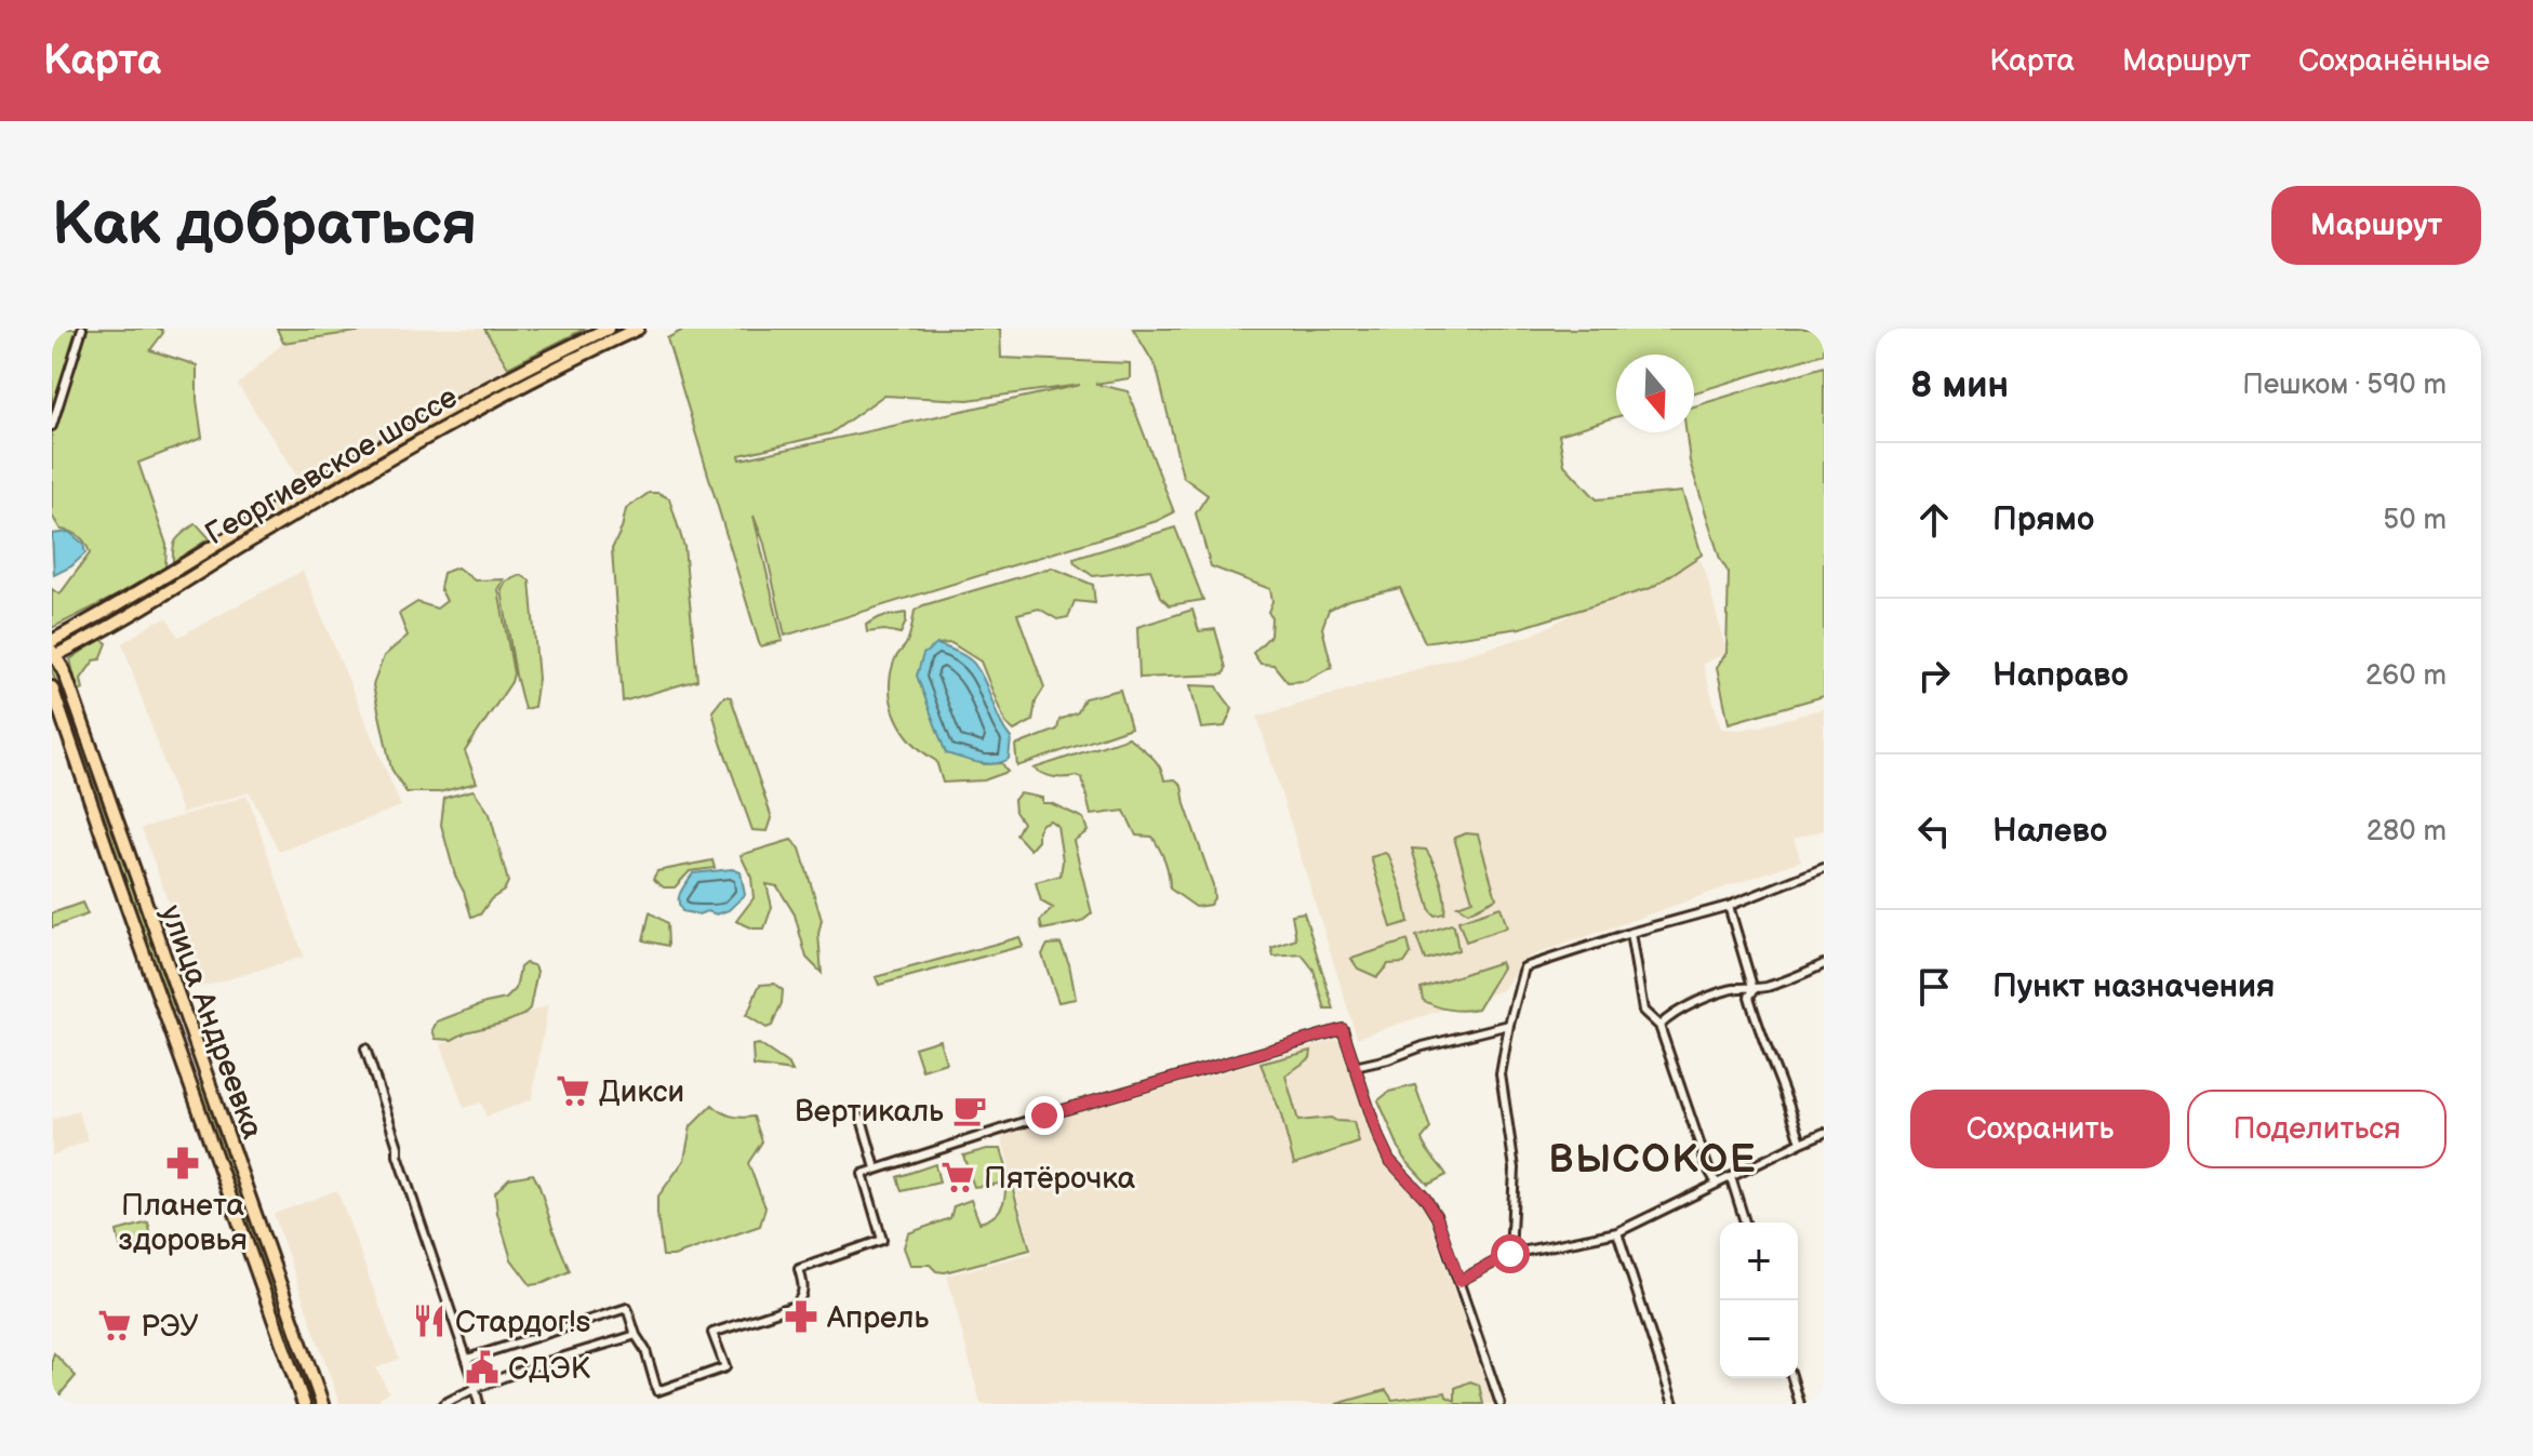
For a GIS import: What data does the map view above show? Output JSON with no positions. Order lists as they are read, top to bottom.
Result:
{
  "streets": {
    "main road": ["Георгиевское шоссе", "улица Андреевка"]
  },
  "crossings": [
    ["Георгиевское шоссе", "улица Андреевка"]
  ],
  "districts": ["ВЫСОКОЕ"],
  "places": {
    "supermarket": ["Дикси", "Пятёрочка", "РЭУ"],
    "cafe": ["Вертикаль"],
    "pharmacy": ["Планета здоровья", "Апрель"],
    "restaurant": ["Стардог!s"],
    "public building": ["СДЭК"]
  },
  "north": "bottom",
  "page": {
    "header": "Карта",
    "nav": ["Карта", "Маршрут", "Сохранённые"],
    "buttons": [
      "Маршрут",
      ["Сохранить", "Поделиться"]
    ],
    "title": "Как добраться",
    "heading": ["8 мин", "Пешком · 590 m"],
    "list": [
      ["Прямо", "50 m"],
      ["Направо", "260 m"],
      ["Налево", "280 m"],
      "Пункт назначения"
    ],
    "map_buttons": ["+", "−"]
  }
}
